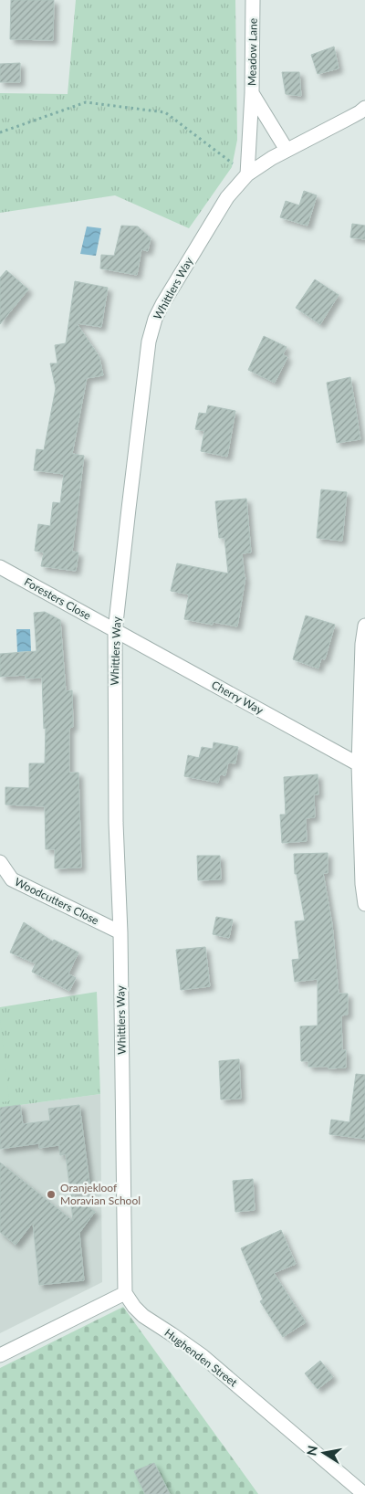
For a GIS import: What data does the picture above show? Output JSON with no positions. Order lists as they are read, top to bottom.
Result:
{
  "streets": {
    "street": [
      "Meadow Lane",
      "Whittlers Way",
      "Foresters Close",
      "Cherry Way",
      "Woodcutters Close",
      "Hughenden Street"
    ]
  },
  "crossings": [
    ["Meadow Lane", "Whittlers Way"],
    ["Whittlers Way", "Foresters Close"],
    ["Whittlers Way", "Cherry Way"],
    ["Whittlers Way", "Woodcutters Close"],
    ["Whittlers Way", "Hughenden Street"],
    ["Foresters Close", "Cherry Way"]
  ],
  "places": ["Oranjekloof Moravian School"],
  "north": "left"
}
